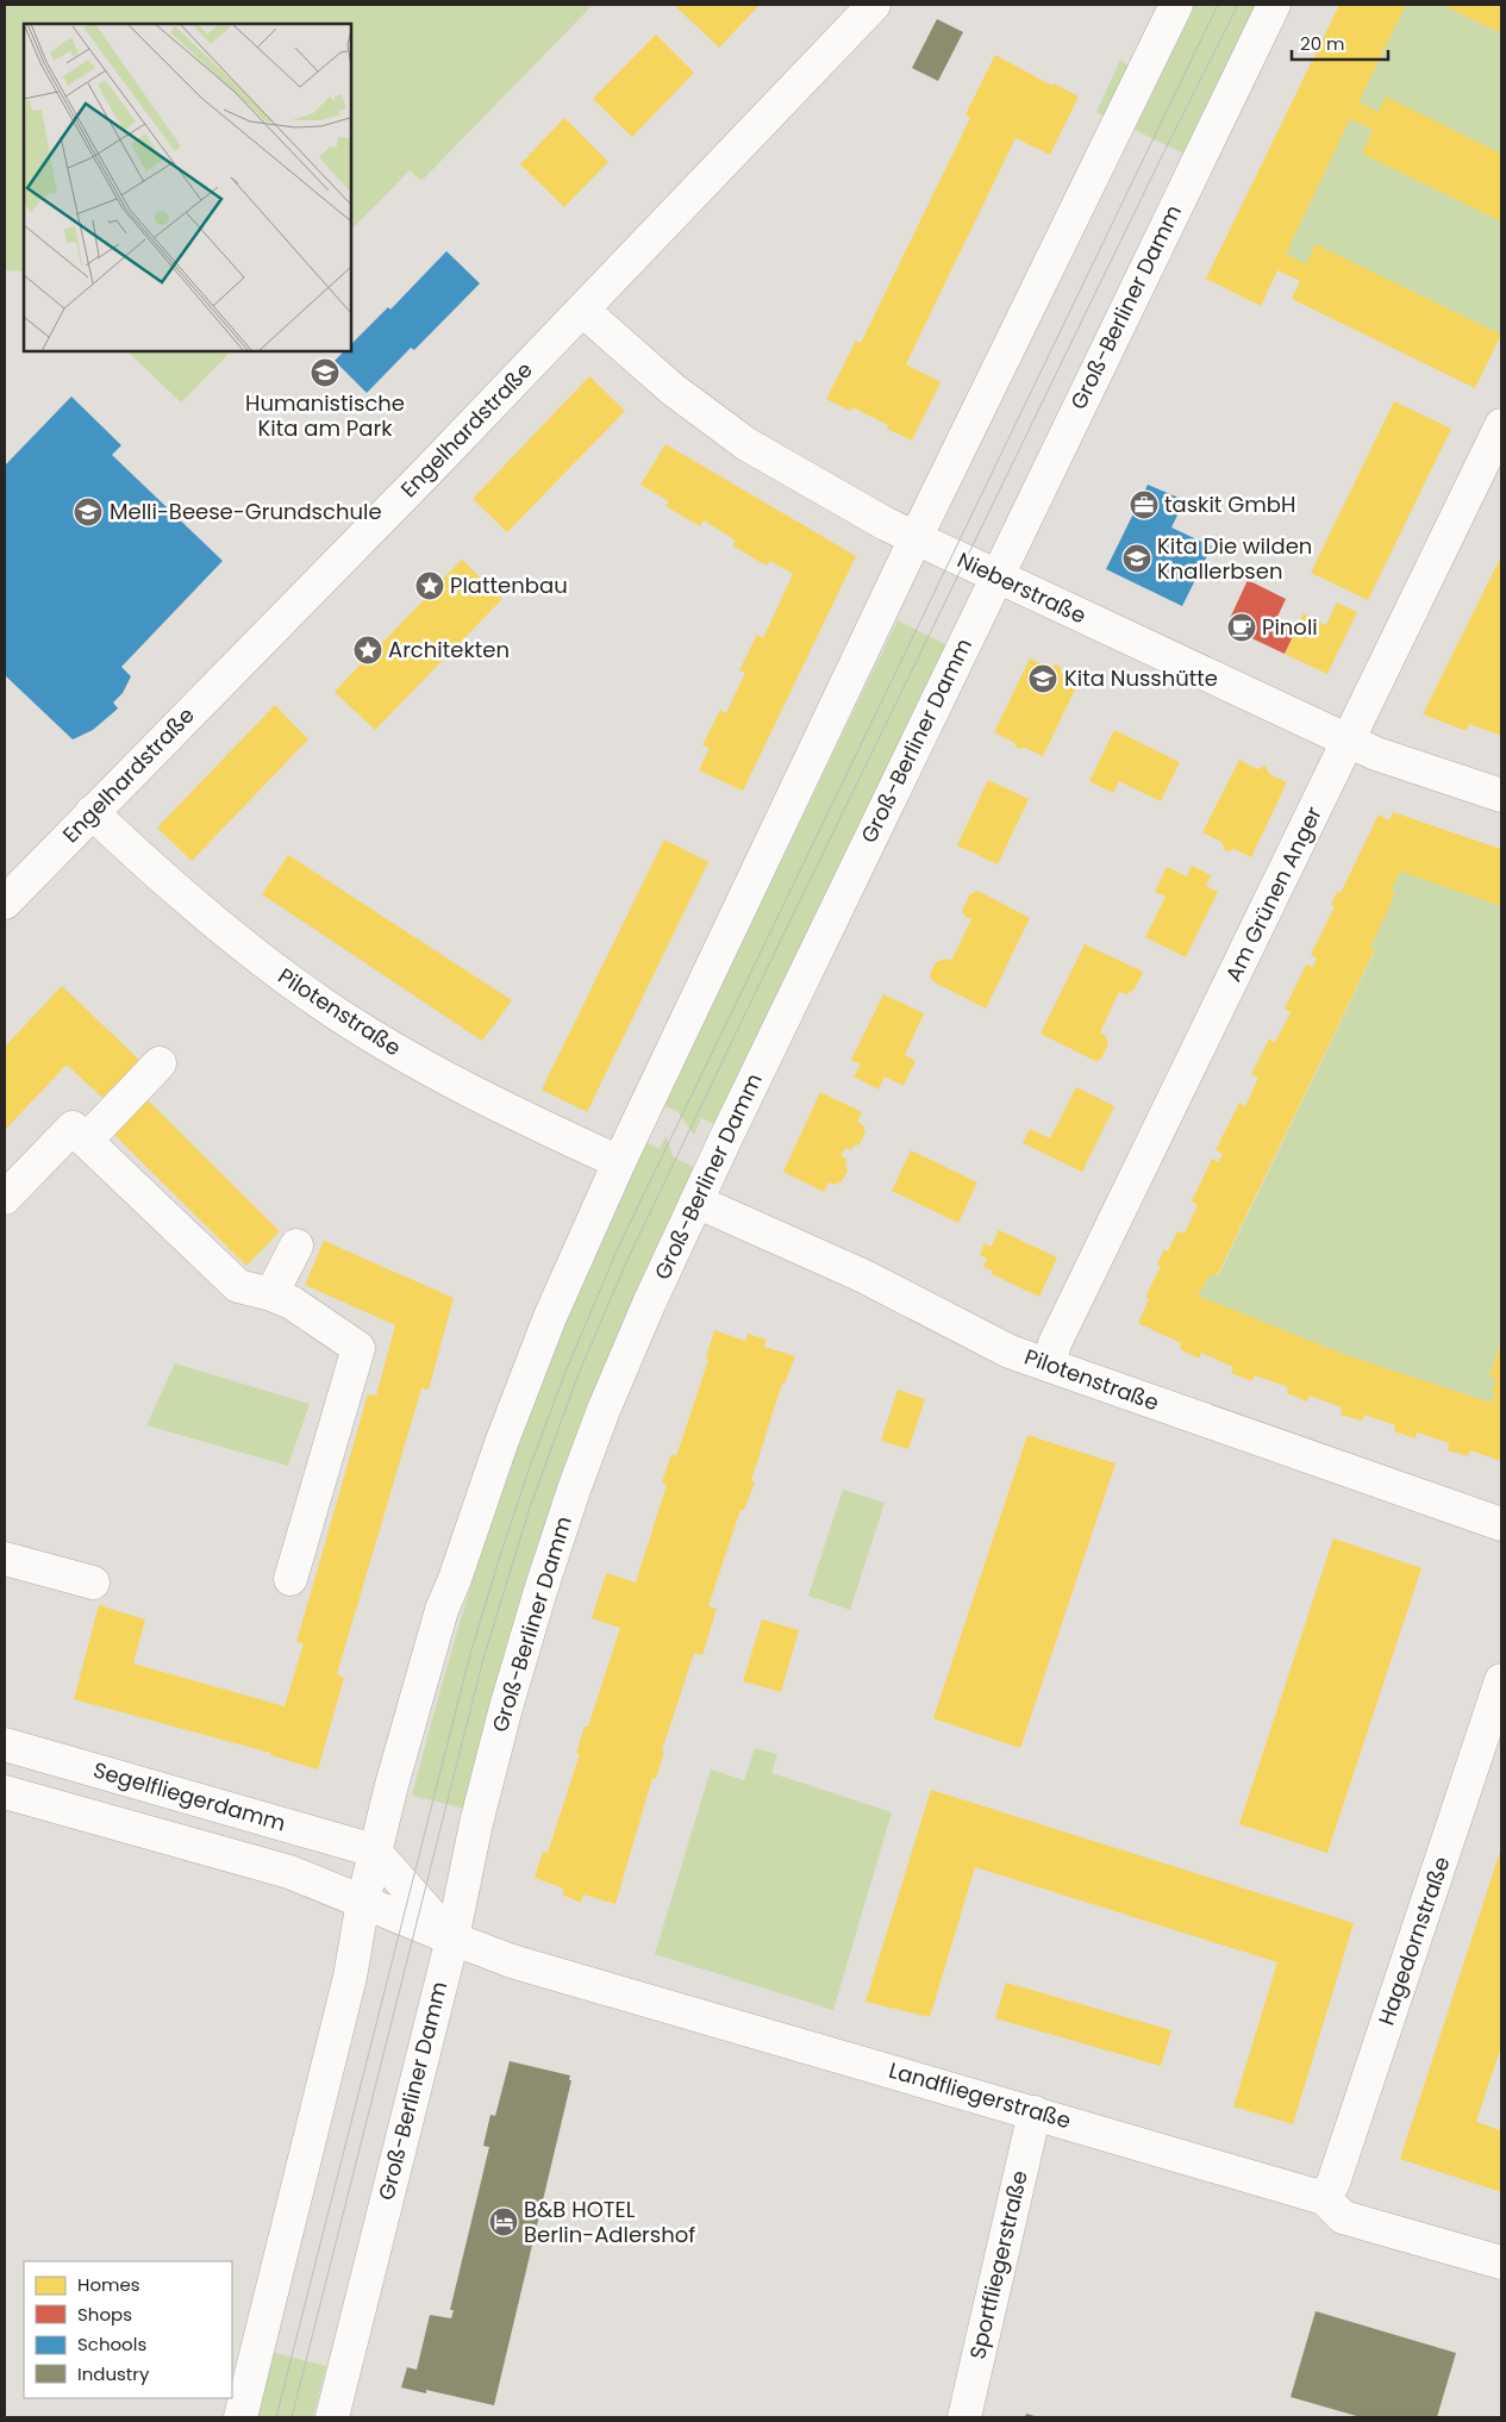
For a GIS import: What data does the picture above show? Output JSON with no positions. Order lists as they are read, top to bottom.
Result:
{
  "streets": {
    "street": [
      "Groß-Berliner Damm",
      "Engelhardstraße",
      "Nieberstraße",
      "Am Grünen Anger",
      "Pilotenstraße",
      "Segelfliegerdamm",
      "Hagedornstraße",
      "Landfliegerstraße",
      "Sportfliegerstraße"
    ]
  },
  "crossings": [
    ["Groß-Berliner Damm", "Nieberstraße"],
    ["Groß-Berliner Damm", "Pilotenstraße"],
    ["Groß-Berliner Damm", "Landfliegerstraße"],
    ["Engelhardstraße", "Nieberstraße"],
    ["Engelhardstraße", "Pilotenstraße"],
    ["Nieberstraße", "Am Grünen Anger"],
    ["Am Grünen Anger", "Pilotenstraße"],
    ["Hagedornstraße", "Landfliegerstraße"],
    ["Landfliegerstraße", "Sportfliegerstraße"]
  ],
  "places": {
    "school or university": [
      "Humanistische Kita am Park",
      "Melli-Beese-Grundschule",
      "Kita Die wilden Knallerbsen",
      "Kita Nusshütte"
    ],
    "office": ["taskit GmbH"],
    "place": ["Plattenbau", "Architekten"],
    "cafe": ["Pinoli"],
    "hotel": ["B&B HOTEL Berlin-Adlershof"]
  },
  "legend": [
    "Homes",
    "Shops",
    "Schools",
    "Industry"
  ],
  "scale_bar": "20 m"
}
